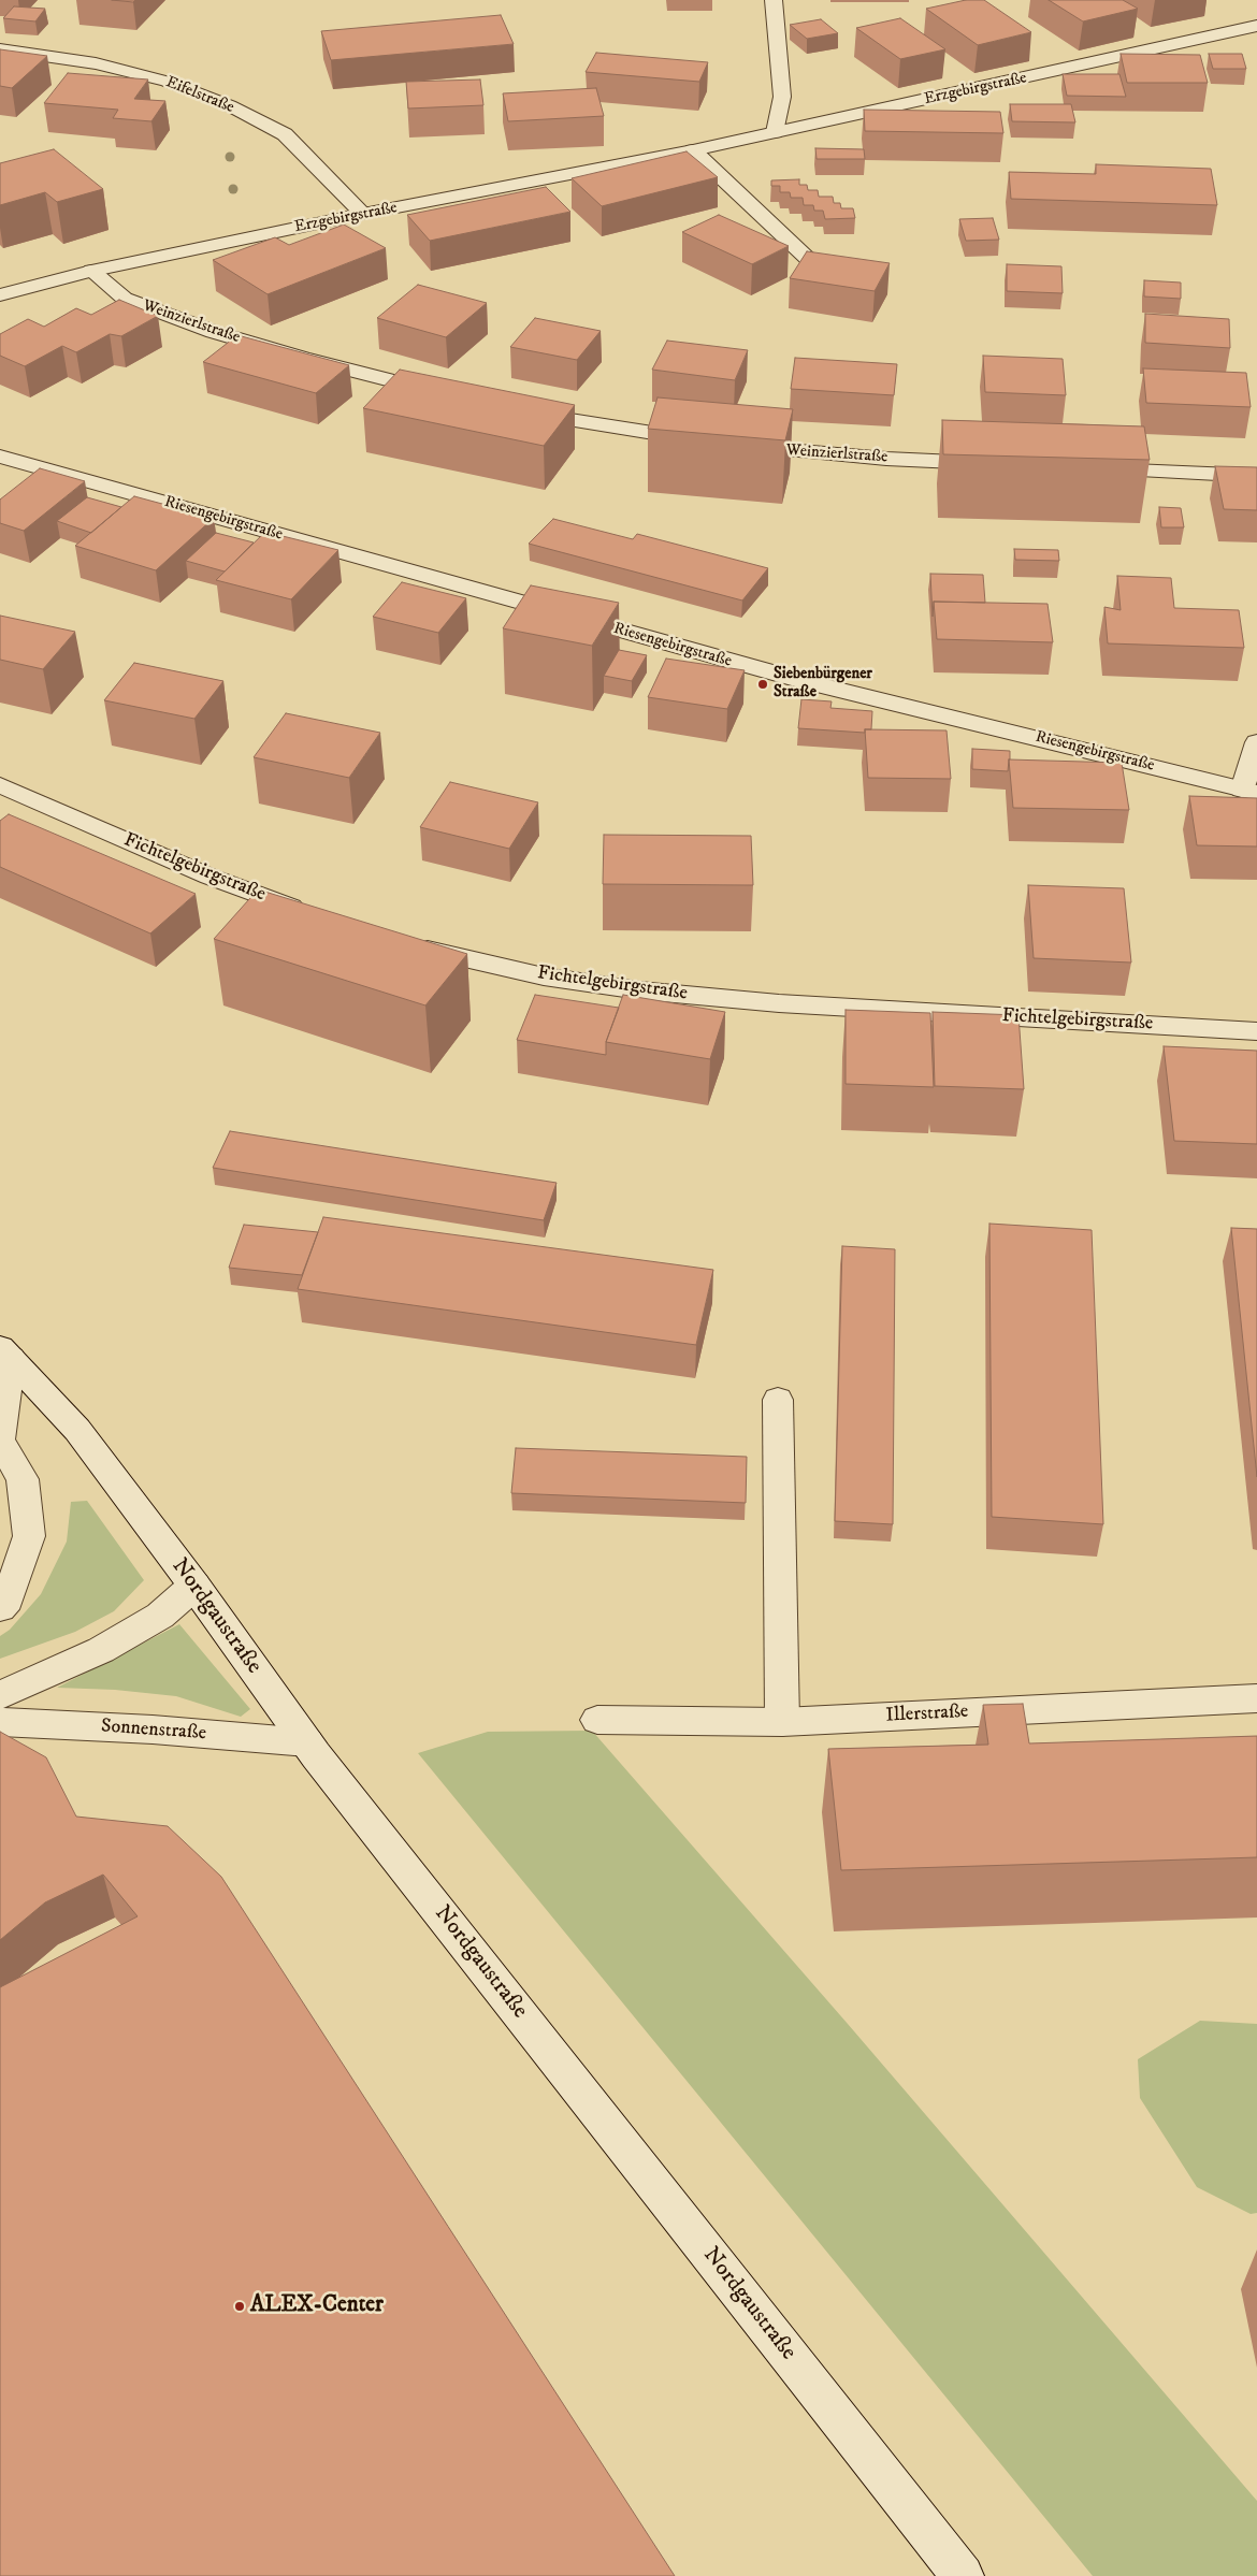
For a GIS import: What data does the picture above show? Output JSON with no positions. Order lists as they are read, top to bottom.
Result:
{
  "streets": {
    "street": [
      "Erzgebirgstraße",
      "Eifelstraße",
      "Weinzierlstraße",
      "Riesengebirgstraße",
      "Fichtelgebirgstraße",
      "Nordgaustraße",
      "Illerstraße",
      "Sonnenstraße"
    ]
  },
  "crossings": [
    ["Erzgebirgstraße", "Eifelstraße"],
    ["Erzgebirgstraße", "Weinzierlstraße"],
    ["Nordgaustraße", "Sonnenstraße"]
  ],
  "places": ["Siebenbürgener Straße", "ALEX-Center"]
}
